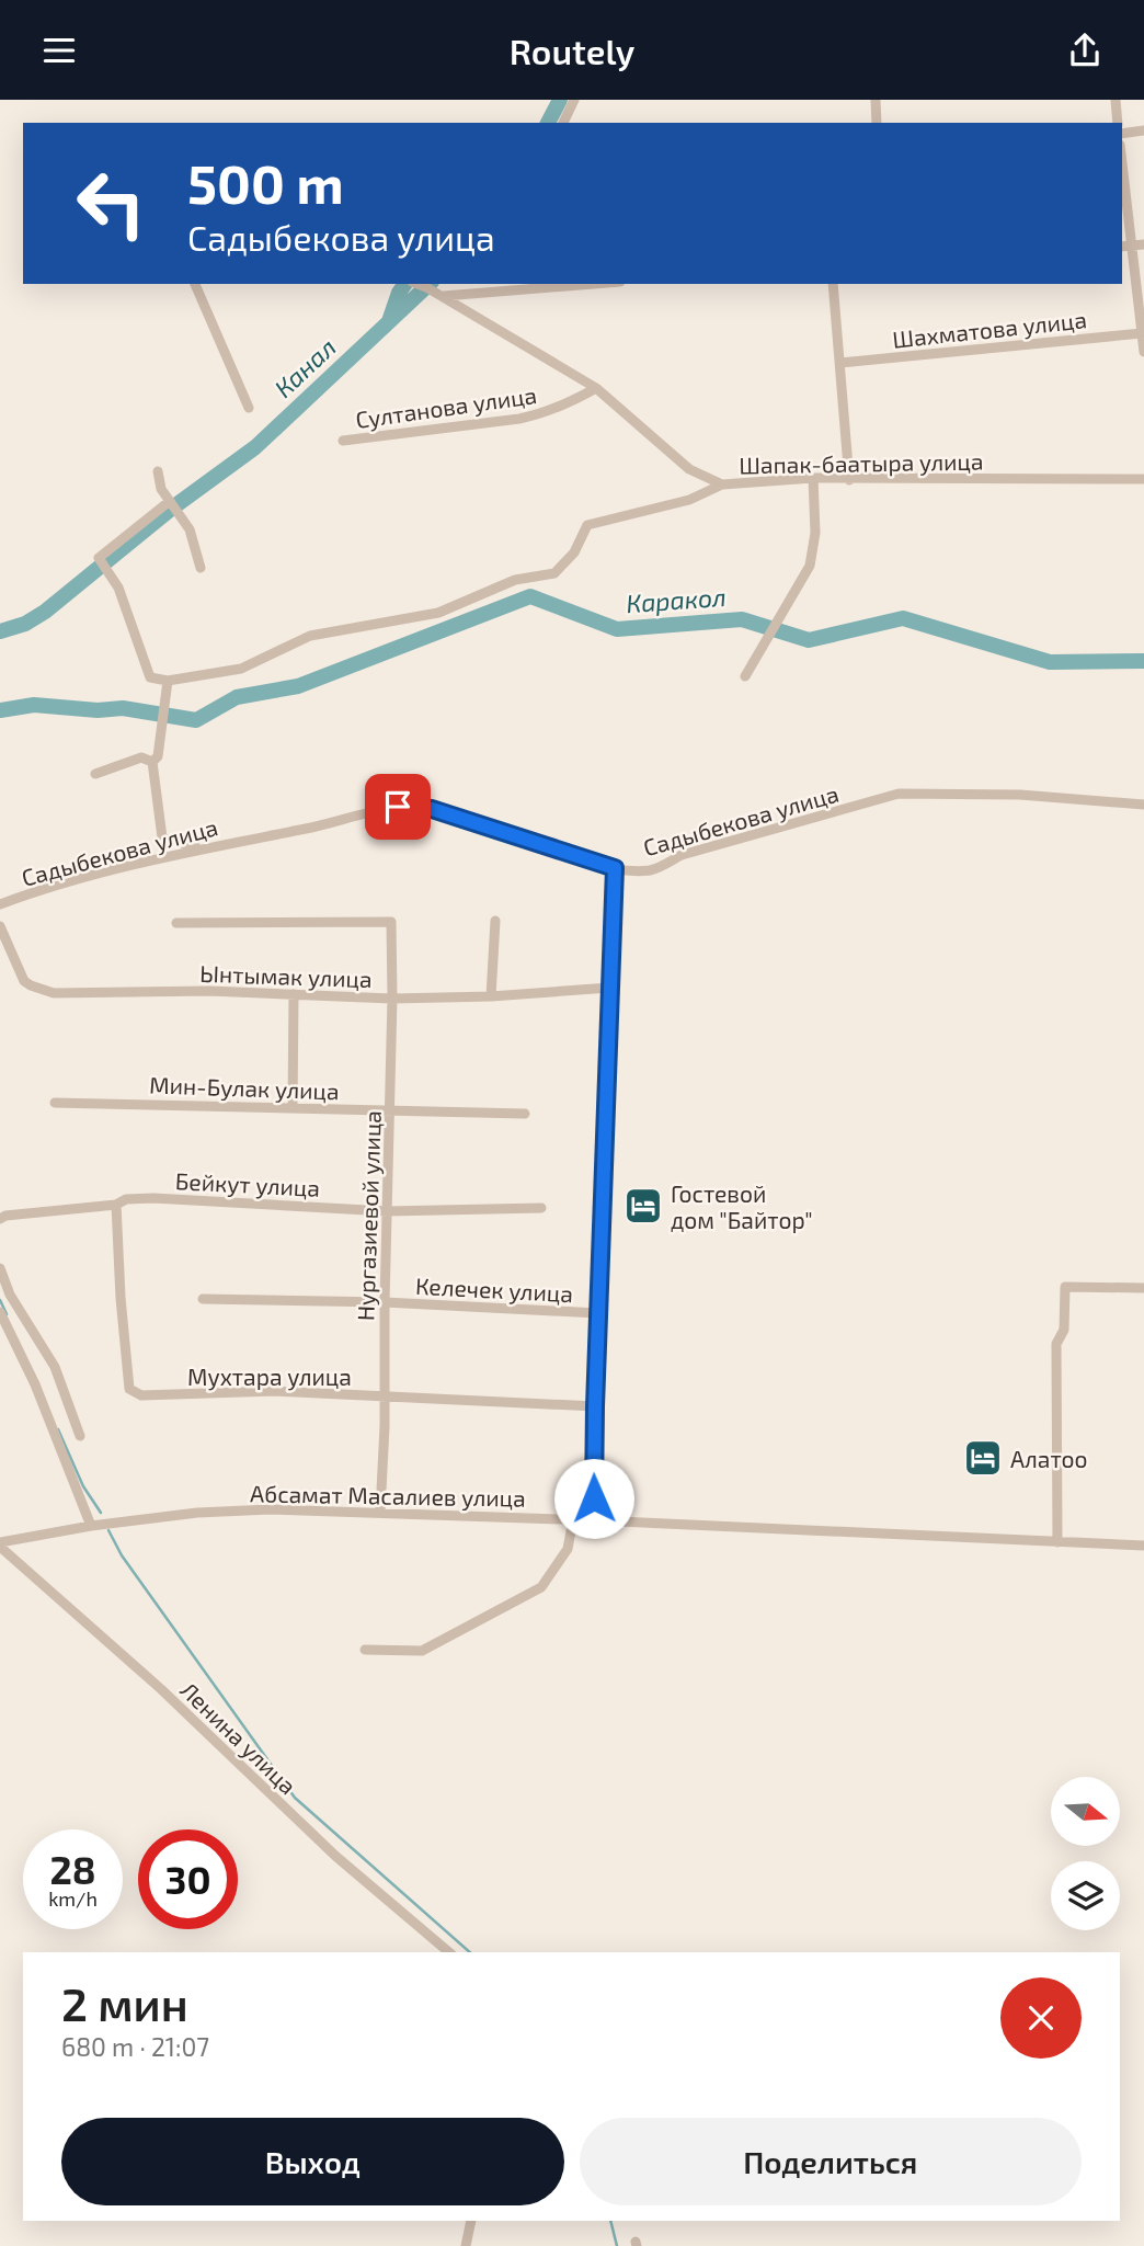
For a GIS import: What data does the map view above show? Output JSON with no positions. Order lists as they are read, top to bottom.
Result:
{
  "streets": {
    "street": [
      "Шахматова улица",
      "Султанова улица",
      "Шапак-баатыра улица",
      "Садыбекова улица",
      "Ынтымак улица",
      "Мин-Булак улица",
      "Бейкут улица",
      "Нургазиевой улица",
      "Келечек улица",
      "Мухтара улица",
      "Абсамат Масалиев улица",
      "Ленина улица"
    ]
  },
  "crossings": [
    ["Султанова улица", "Шапак-баатыра улица"],
    ["Ынтымак улица", "Нургазиевой улица"],
    ["Мин-Булак улица", "Нургазиевой улица"],
    ["Бейкут улица", "Нургазиевой улица"],
    ["Бейкут улица", "Мухтара улица"],
    ["Нургазиевой улица", "Келечек улица"],
    ["Нургазиевой улица", "Мухтара улица"],
    ["Нургазиевой улица", "Абсамат Масалиев улица"],
    ["Абсамат Масалиев улица", "Ленина улица"]
  ],
  "water": ["Канал", "Каракол"],
  "places": {
    "hotel": ["Гостевой дом \"Байтор\"", "Алатоо"]
  },
  "north": "right",
  "page": {
    "header": "Routely",
    "turn": ["500 m", "Садыбекова улица"],
    "speed": "28 km/h",
    "limit": "30",
    "heading": ["2 мин", "680 m · 21:07"],
    "buttons": ["Выход", "Поделиться"]
  }
}
